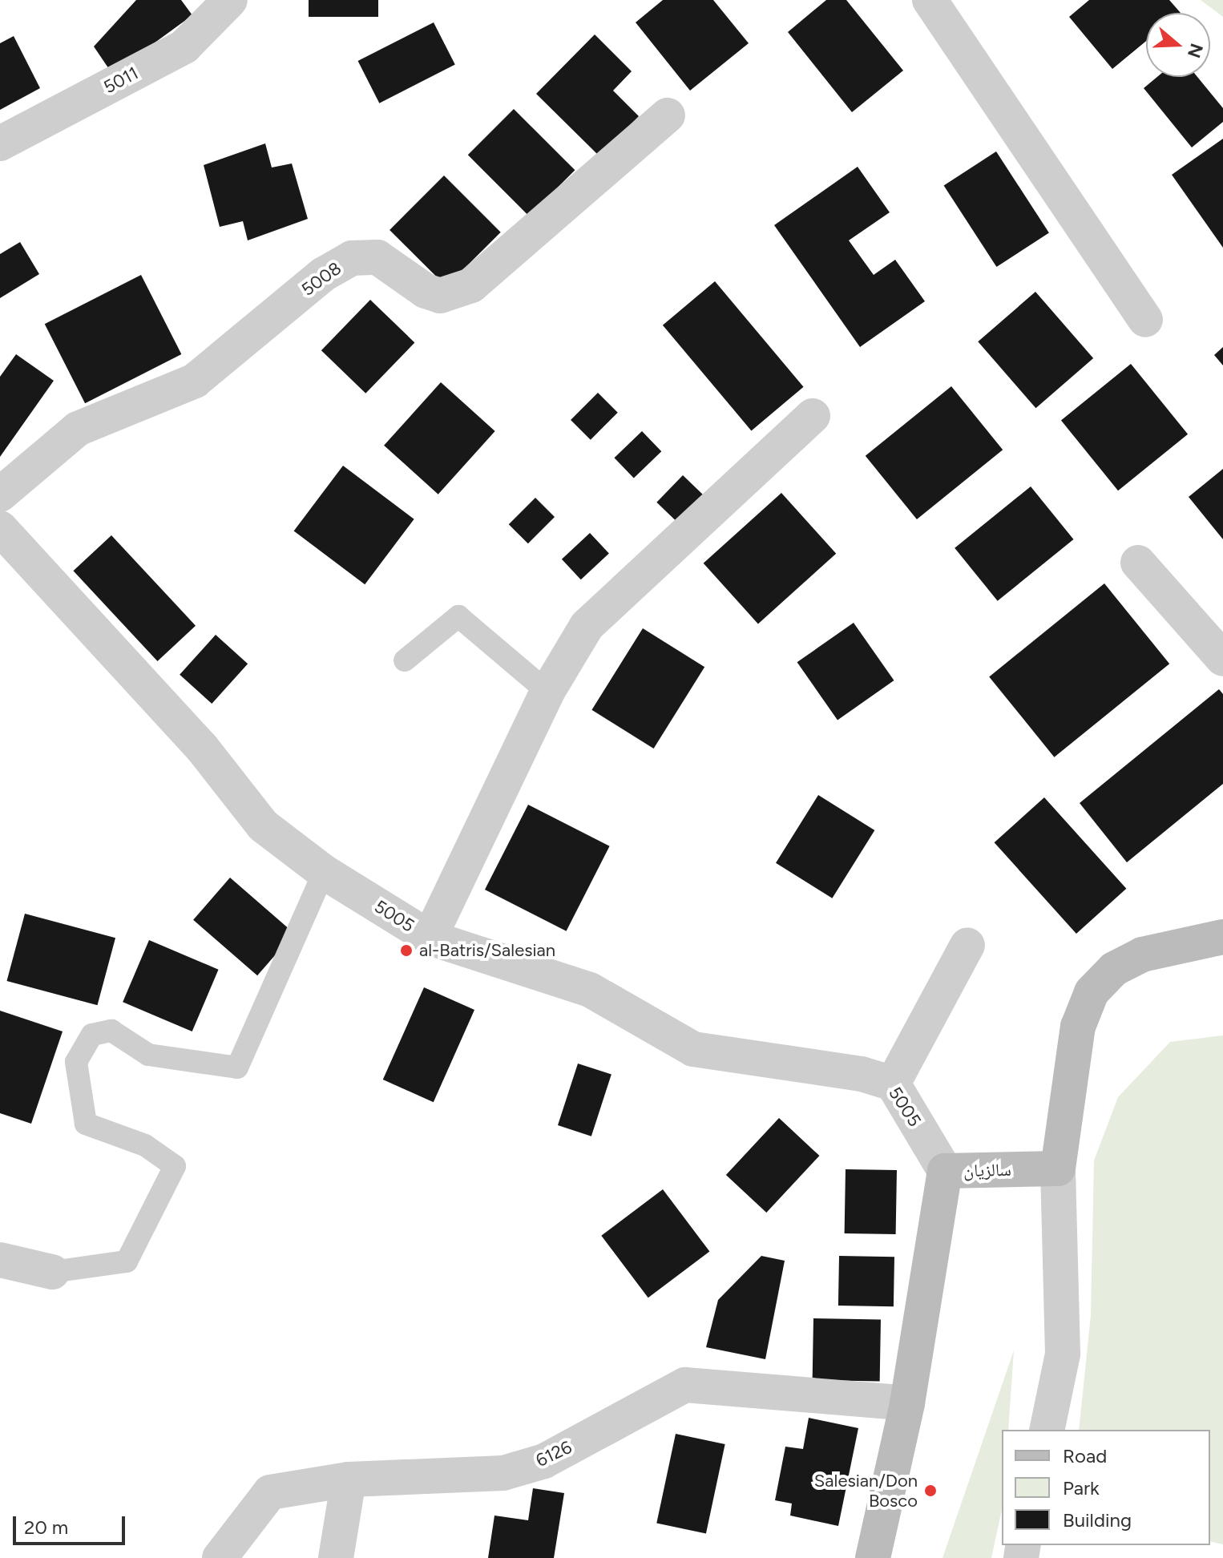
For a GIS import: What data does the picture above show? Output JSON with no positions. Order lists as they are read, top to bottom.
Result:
{
  "streets": {
    "street": [
      "5011",
      "5008",
      "5005",
      "سالزيان",
      "6126"
    ]
  },
  "crossings": [
    ["5005", "سالزيان"],
    ["سالزيان", "6126"]
  ],
  "places": ["al-Batris/Salesian", "Salesian/Don Bosco"],
  "legend": ["Road", "Park", "Building"],
  "scale_bar": "20 m",
  "north": "right"
}
